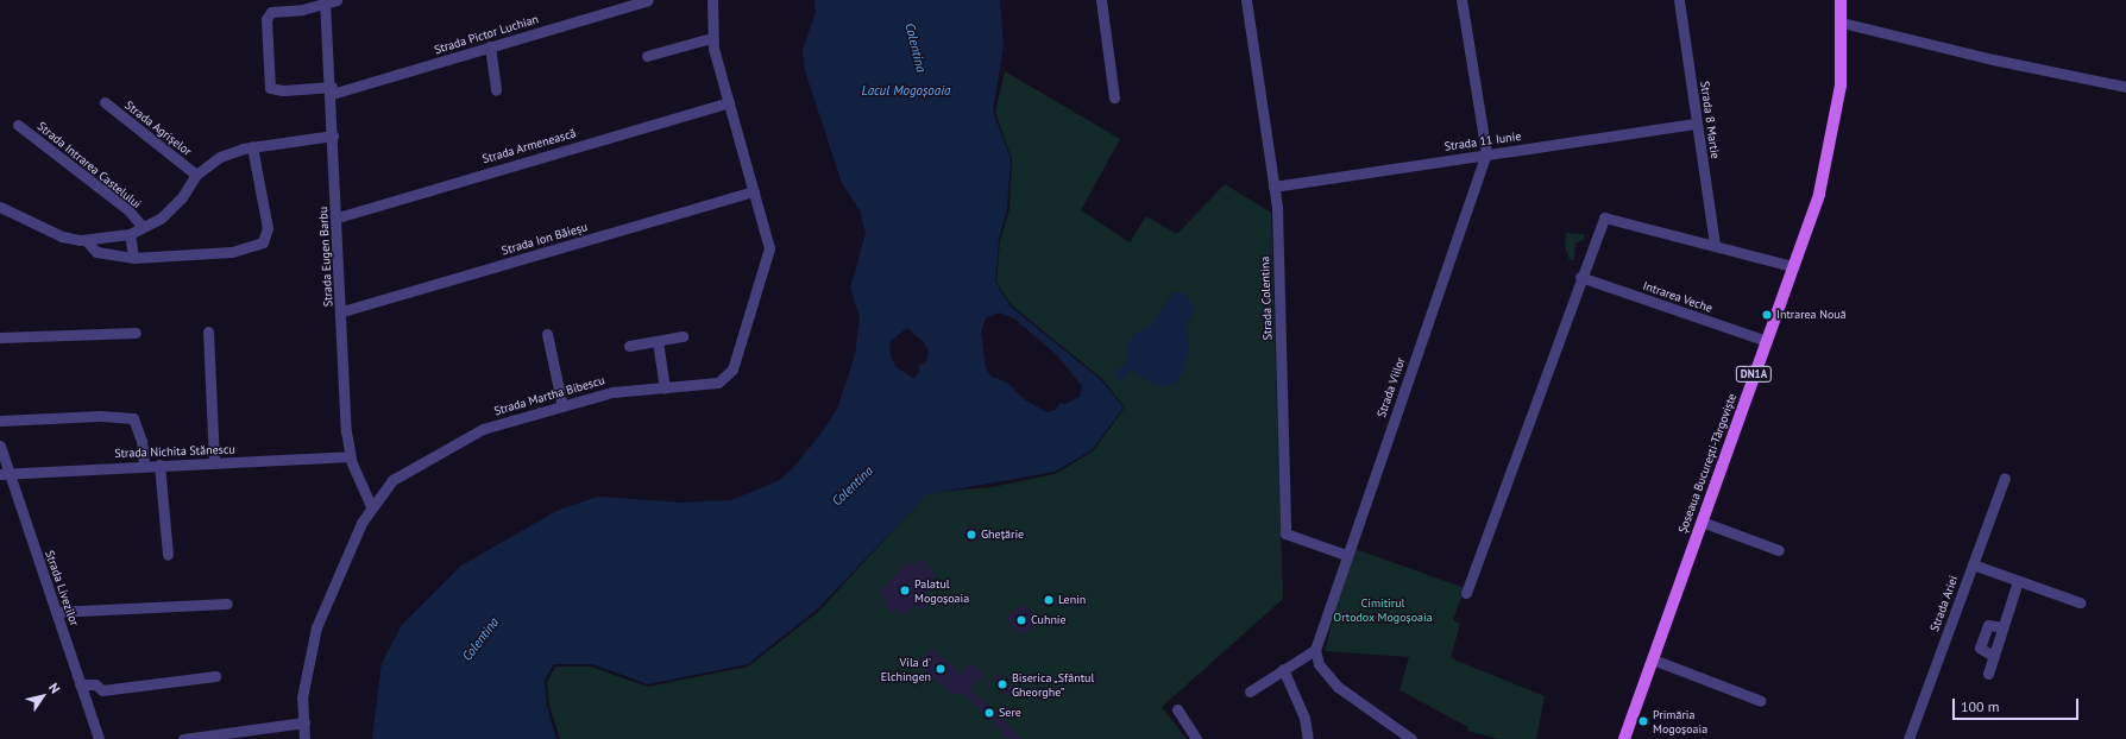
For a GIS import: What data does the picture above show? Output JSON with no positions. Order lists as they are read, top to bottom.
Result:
{
  "streets": {
    "main road": ["DN1A", "Șoseaua București-Târgoviște"],
    "street": [
      "Strada Pictor Luchian",
      "Strada 8 Martie",
      "Strada Agrișelor",
      "Strada 11 Iunie",
      "Strada Armenească",
      "Strada Intrarea Castelului",
      "Strada Ion Băieșu",
      "Strada Eugen Barbu",
      "Intrarea Veche",
      "Strada Colentina",
      "Strada Viilor",
      "Strada Martha Bibescu",
      "Strada Nichita Stănescu",
      "Strada Livezilor",
      "Strada Ariei"
    ]
  },
  "crossings": [
    ["Strada Pictor Luchian", "Strada Eugen Barbu"],
    ["Strada 8 Martie", "Strada 11 Iunie"],
    ["Strada 11 Iunie", "Strada Colentina"],
    ["Strada 11 Iunie", "Strada Viilor"],
    ["Strada Armenească", "Strada Eugen Barbu"],
    ["Strada Armenească", "Strada Martha Bibescu"],
    ["Strada Ion Băieșu", "Strada Eugen Barbu"],
    ["Strada Ion Băieșu", "Strada Martha Bibescu"],
    ["Strada Eugen Barbu", "Strada Martha Bibescu"],
    ["Strada Eugen Barbu", "Strada Nichita Stănescu"],
    ["Intrarea Veche", "Șoseaua București-Târgoviște"],
    ["Strada Colentina", "Strada Viilor"],
    ["Strada Nichita Stănescu", "Strada Livezilor"]
  ],
  "water": ["Colentina", "Lacul Mogoșoaia"],
  "parks": ["Cimitirul Ortodox Mogoșoaia"],
  "places": [
    "Intrarea Nouă",
    "Ghețărie",
    "Palatul Mogoșoaia",
    "Lenin",
    "Cuhnie",
    "Vila d' Elchingen",
    "Biserica „Sfântul Gheorghe”",
    "Sere",
    "Primăria Mogoșoaia"
  ],
  "scale_bar": "100 m",
  "north": "top right"
}
